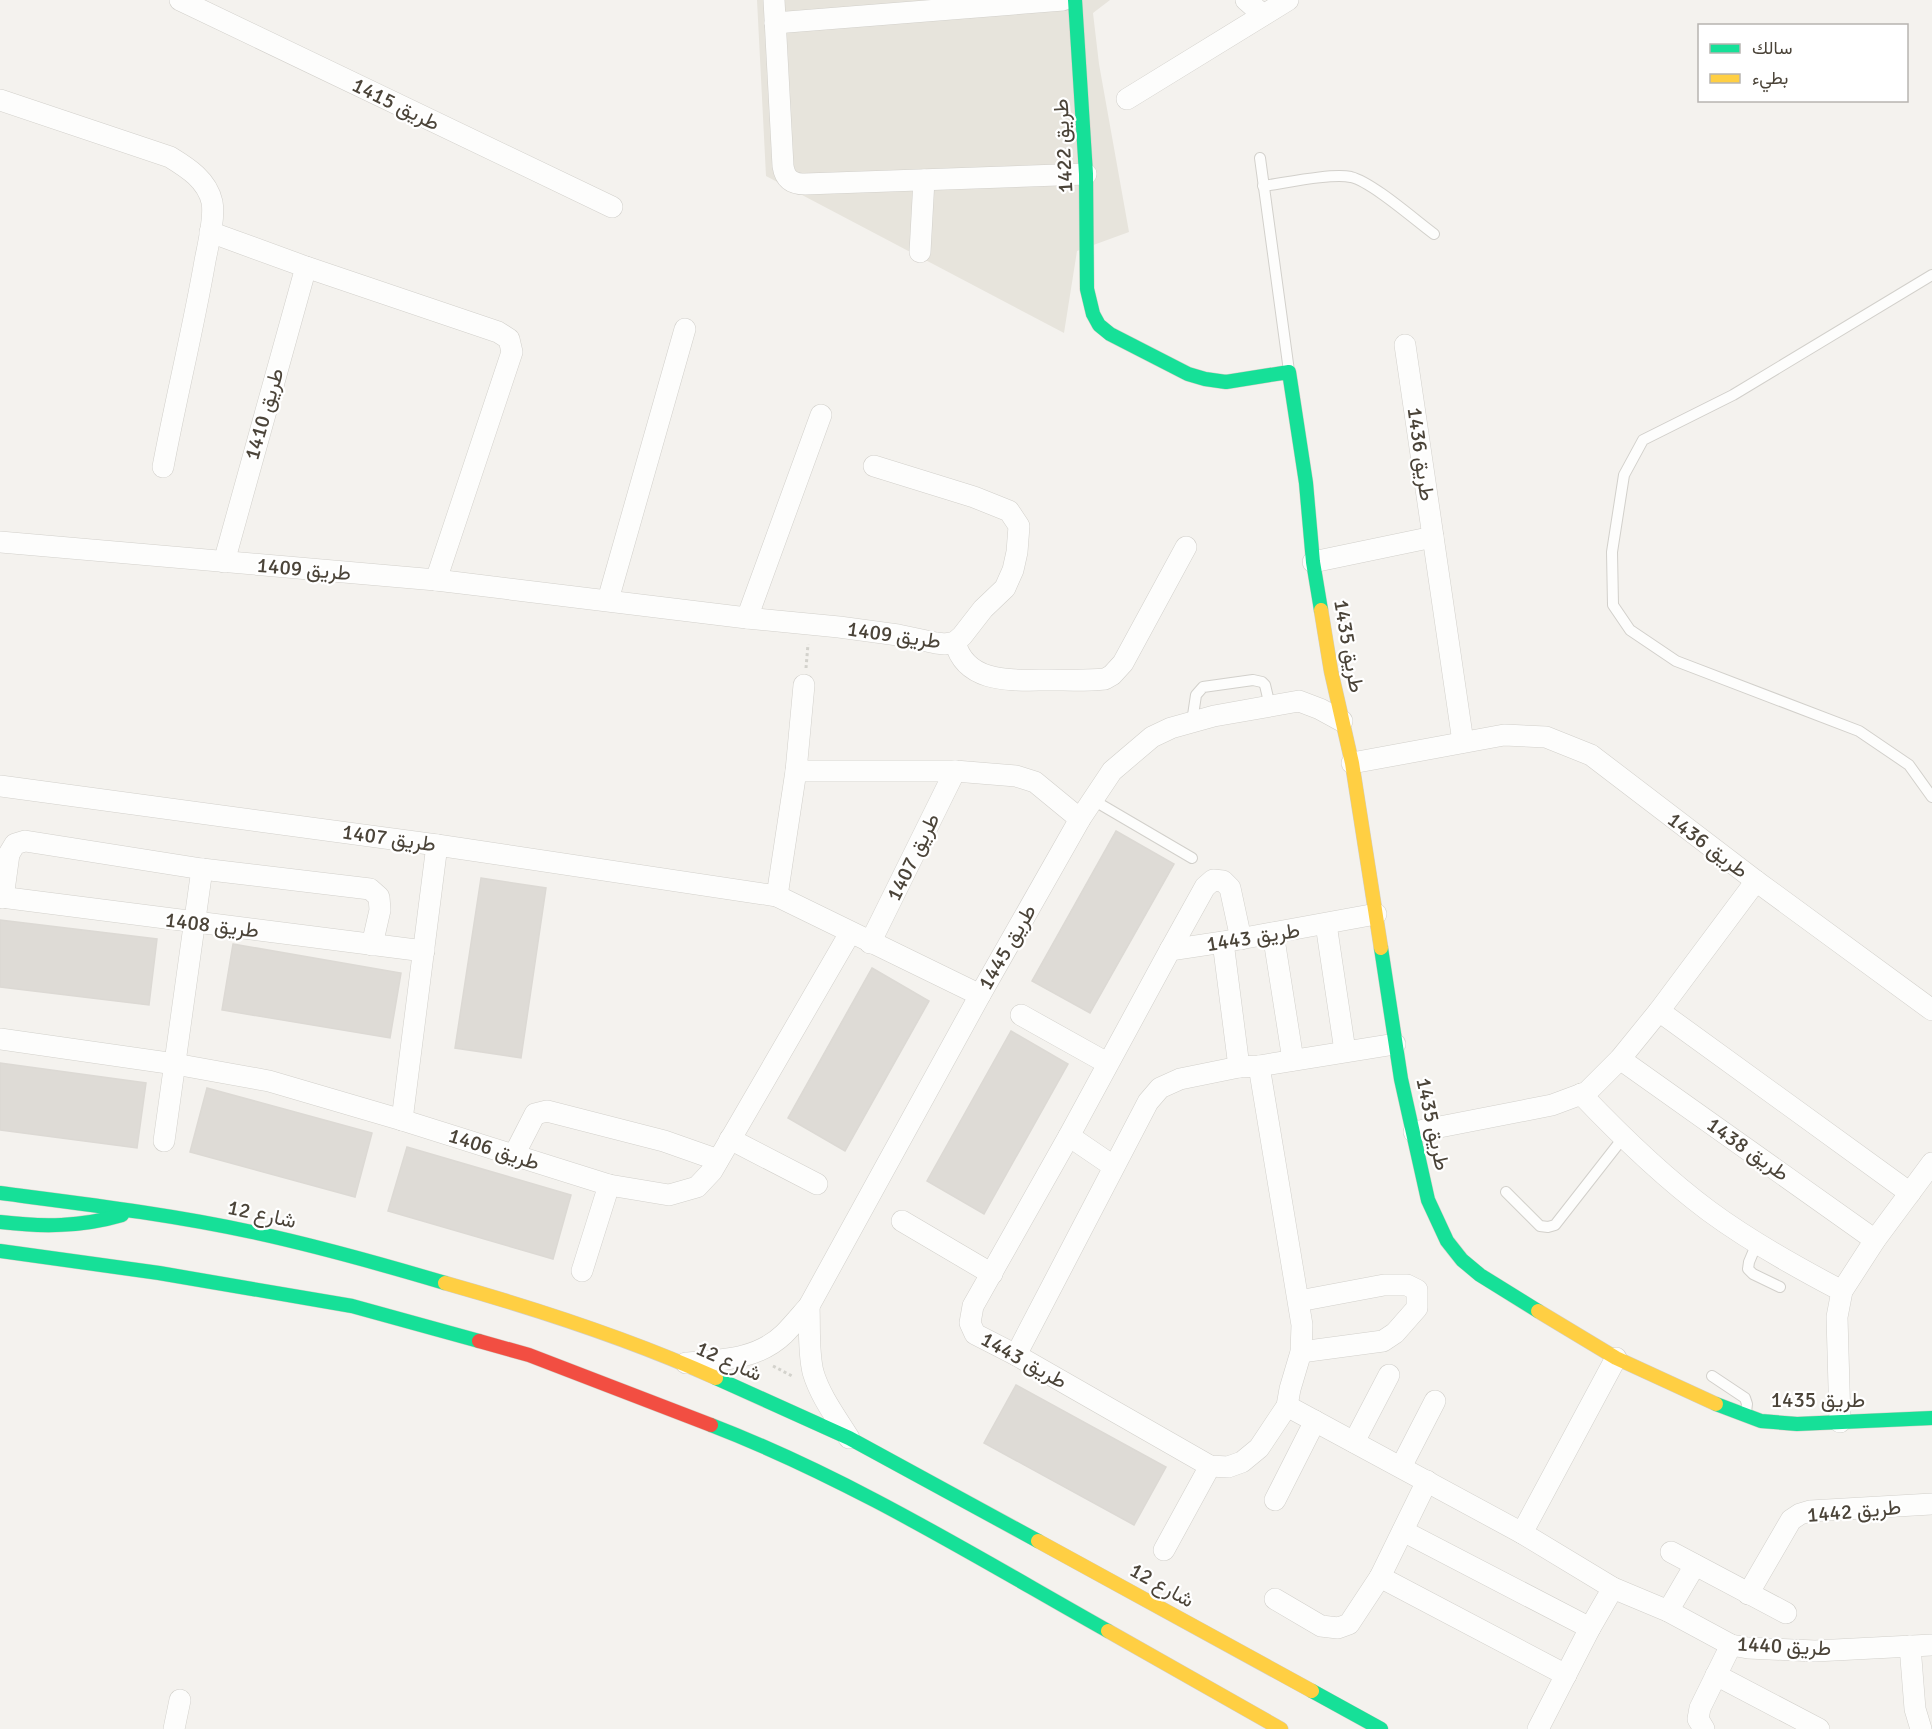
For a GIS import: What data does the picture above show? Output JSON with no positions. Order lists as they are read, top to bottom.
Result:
{
  "streets": {
    "street": [
      "طريق 1415",
      "طريق 1422",
      "طريق 1410",
      "طريق 1436",
      "طريق 1409",
      "طريق 1435",
      "طريق 1407",
      "طريق 1408",
      "طريق 1443",
      "طريق 1445",
      "طريق 1406",
      "طريق 1438",
      "شارع 12",
      "طريق 1442",
      "طريق 1440"
    ]
  },
  "crossings": [
    ["طريق 1422", "طريق 1435"],
    ["طريق 1410", "طريق 1409"],
    ["طريق 1436", "طريق 1435"],
    ["طريق 1435", "طريق 1443"],
    ["طريق 1435", "طريق 1445"],
    ["طريق 1407", "طريق 1445"],
    ["طريق 1407", "طريق 1406"],
    ["طريق 1445", "شارع 12"]
  ],
  "legend": ["سالك", "بطيء"]
}
